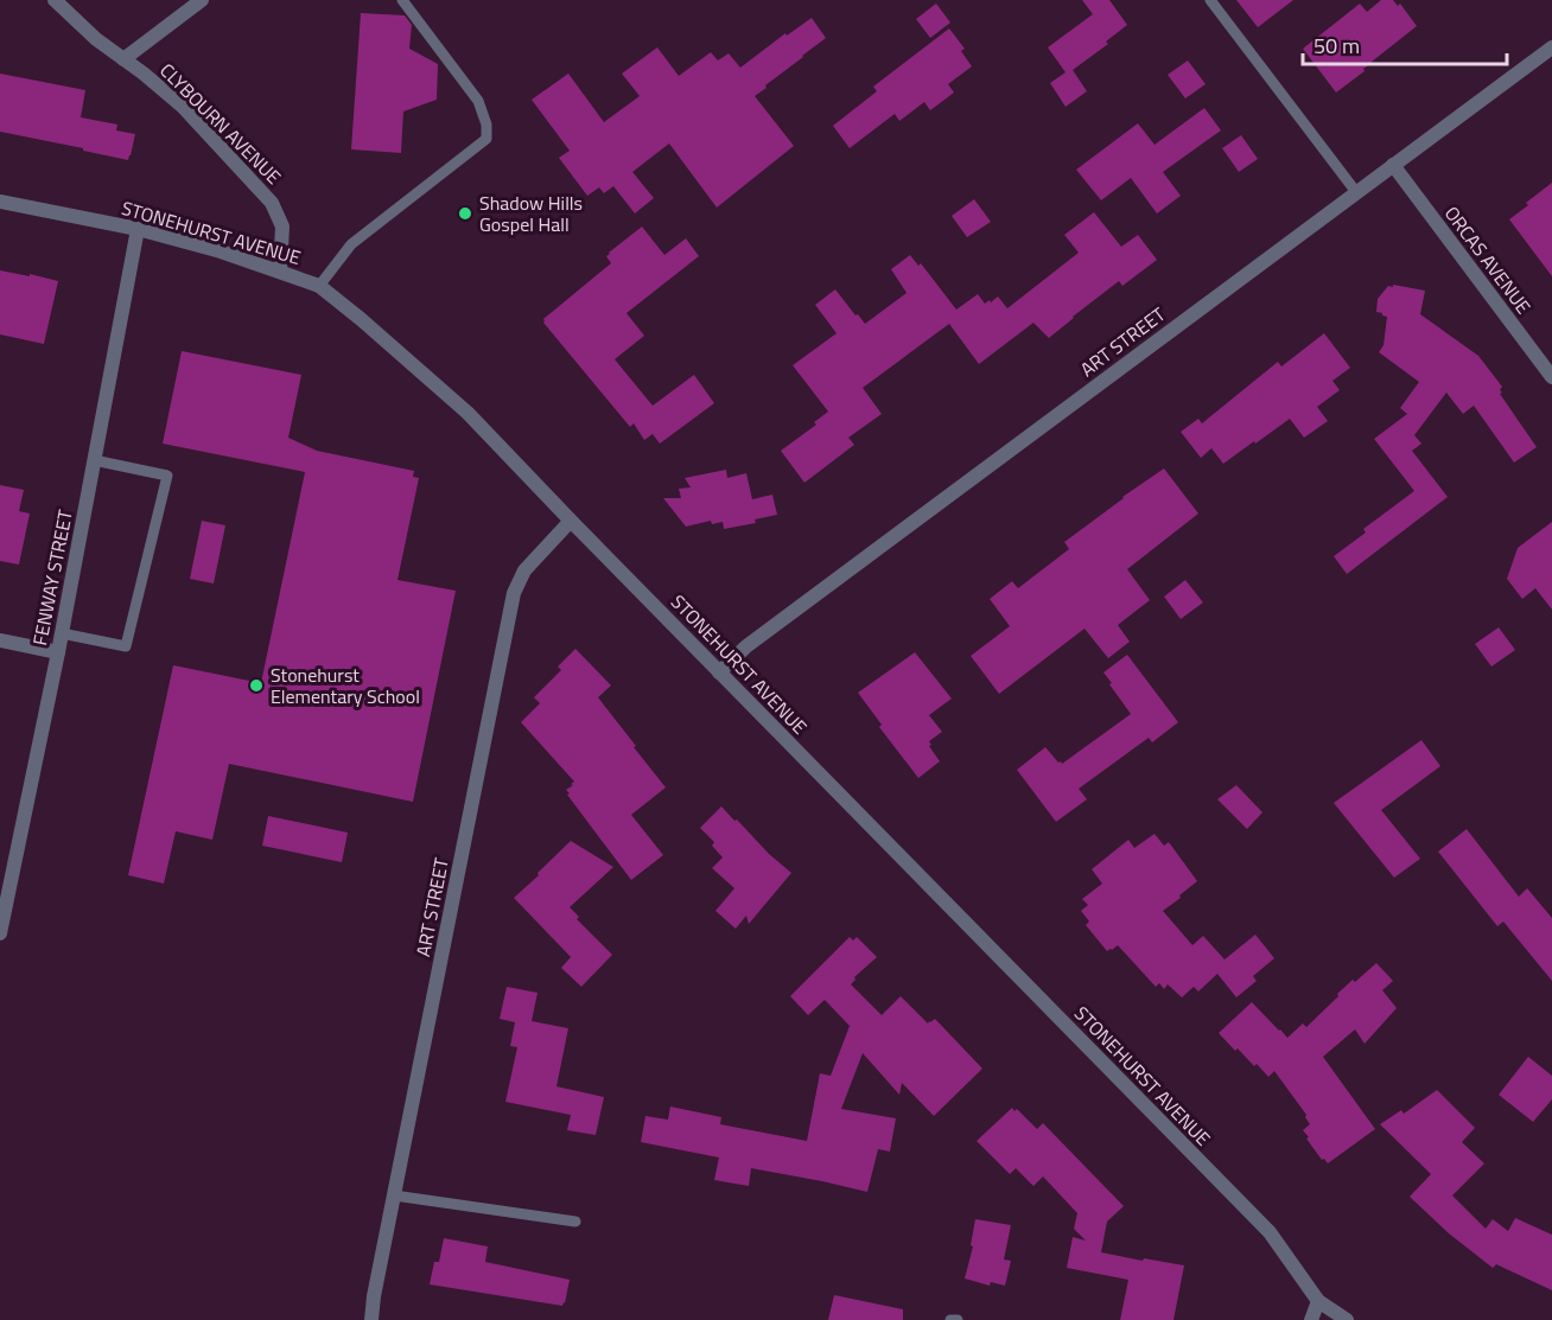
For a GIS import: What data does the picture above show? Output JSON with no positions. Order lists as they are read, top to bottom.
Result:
{
  "streets": {
    "street": [
      "CLYBOURN AVENUE",
      "STONEHURST AVENUE",
      "ORCAS AVENUE",
      "ART STREET",
      "FENWAY STREET"
    ]
  },
  "crossings": [
    ["CLYBOURN AVENUE", "STONEHURST AVENUE"],
    ["STONEHURST AVENUE", "ART STREET"],
    ["STONEHURST AVENUE", "FENWAY STREET"],
    ["ORCAS AVENUE", "ART STREET"]
  ],
  "places": ["Shadow Hills Gospel Hall", "Stonehurst Elementary School"],
  "scale_bar": "50 m"
}
